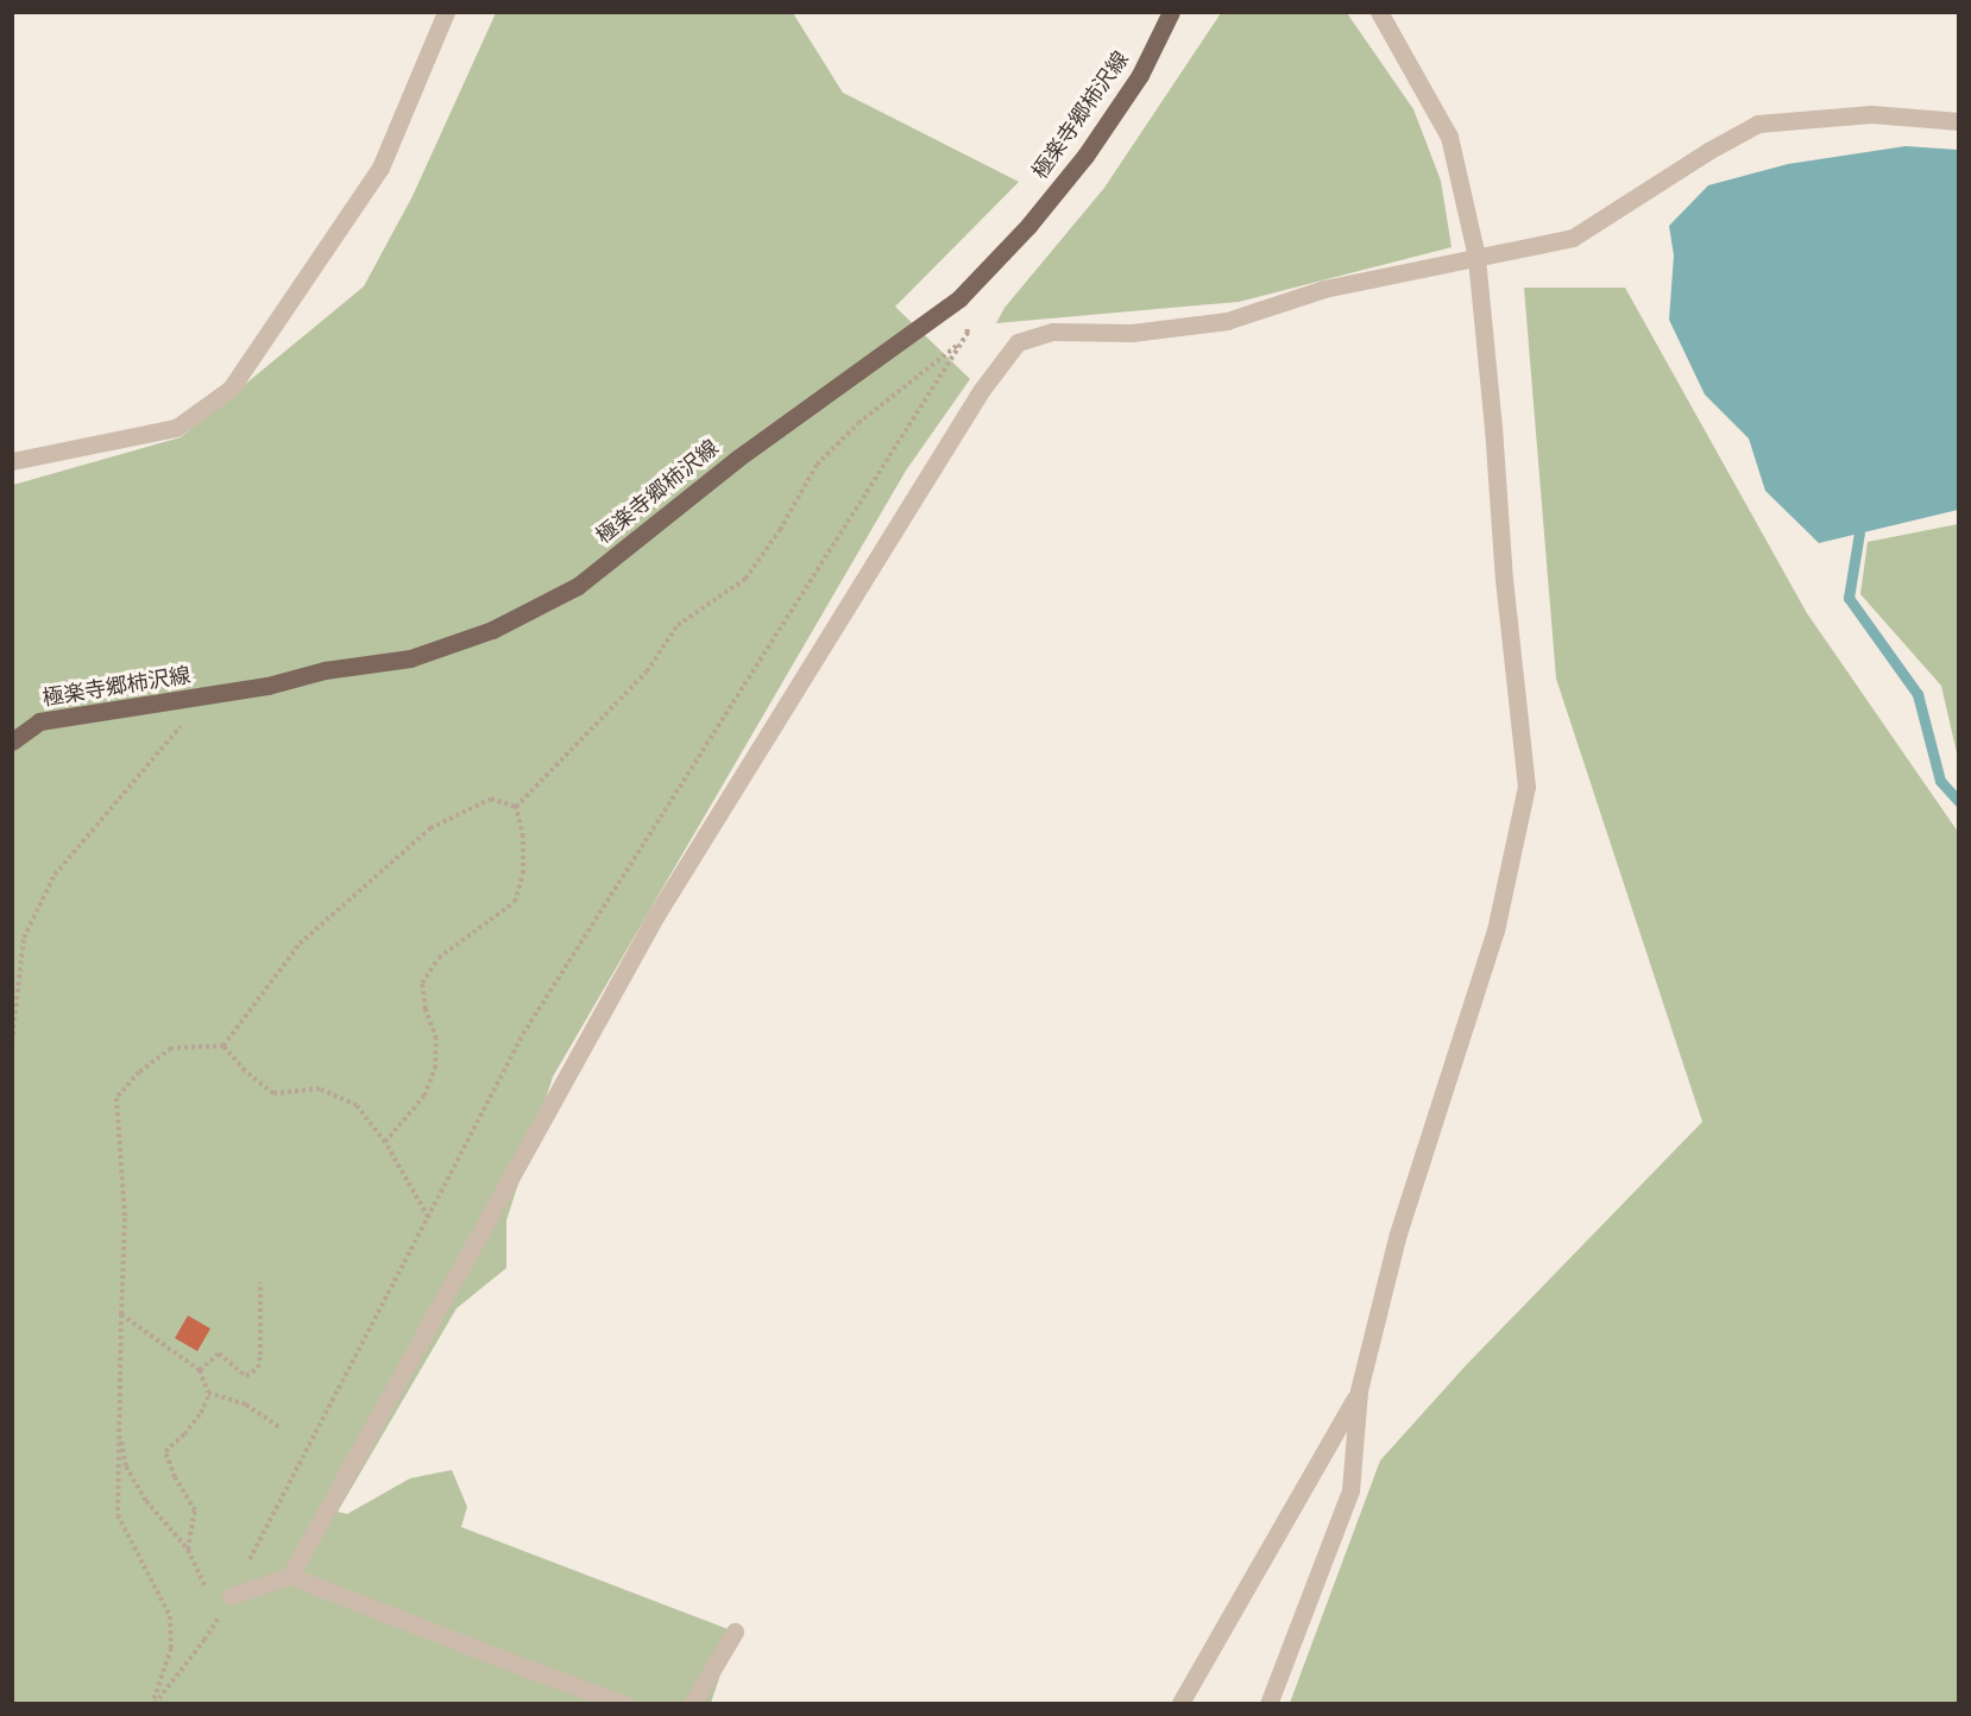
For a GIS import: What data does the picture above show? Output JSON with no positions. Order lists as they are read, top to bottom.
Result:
{
  "streets": {
    "main road": ["極楽寺郷柿沢線"]
  }
}
